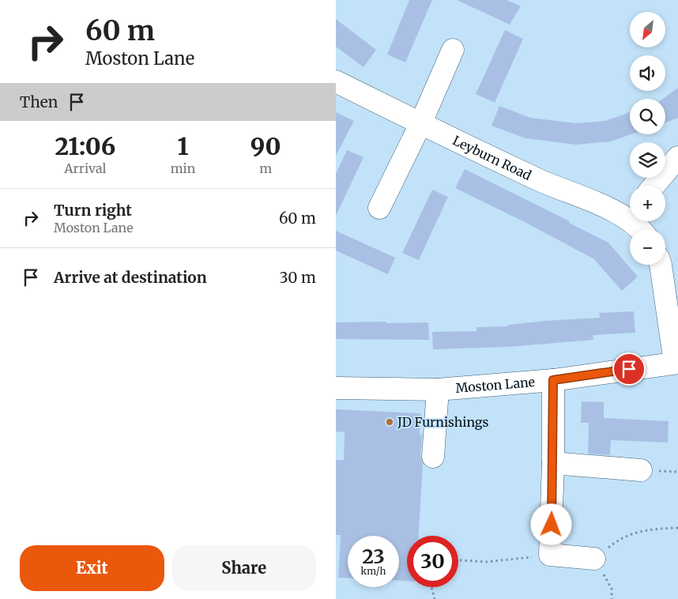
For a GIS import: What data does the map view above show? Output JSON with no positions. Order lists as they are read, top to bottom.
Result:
{
  "streets": {
    "street": ["Leyburn Road", "Moston Lane"]
  },
  "places": ["JD Furnishings"],
  "north": "bottom left",
  "page": {
    "turn": ["60 m", "Moston Lane"],
    "map_buttons": ["+", "−"],
    "then": "Then",
    "eta": [
      "21:06",
      "Arrival",
      "1",
      "min",
      "90",
      "m"
    ],
    "list": [
      {
        "name": "Turn right",
        "note": "Moston Lane",
        "value": "60 m"
      },
      {
        "name": "Arrive at destination",
        "value": "30 m"
      }
    ],
    "speed": "23 km/h",
    "limit": "30",
    "buttons": ["Exit", "Share"]
  }
}
